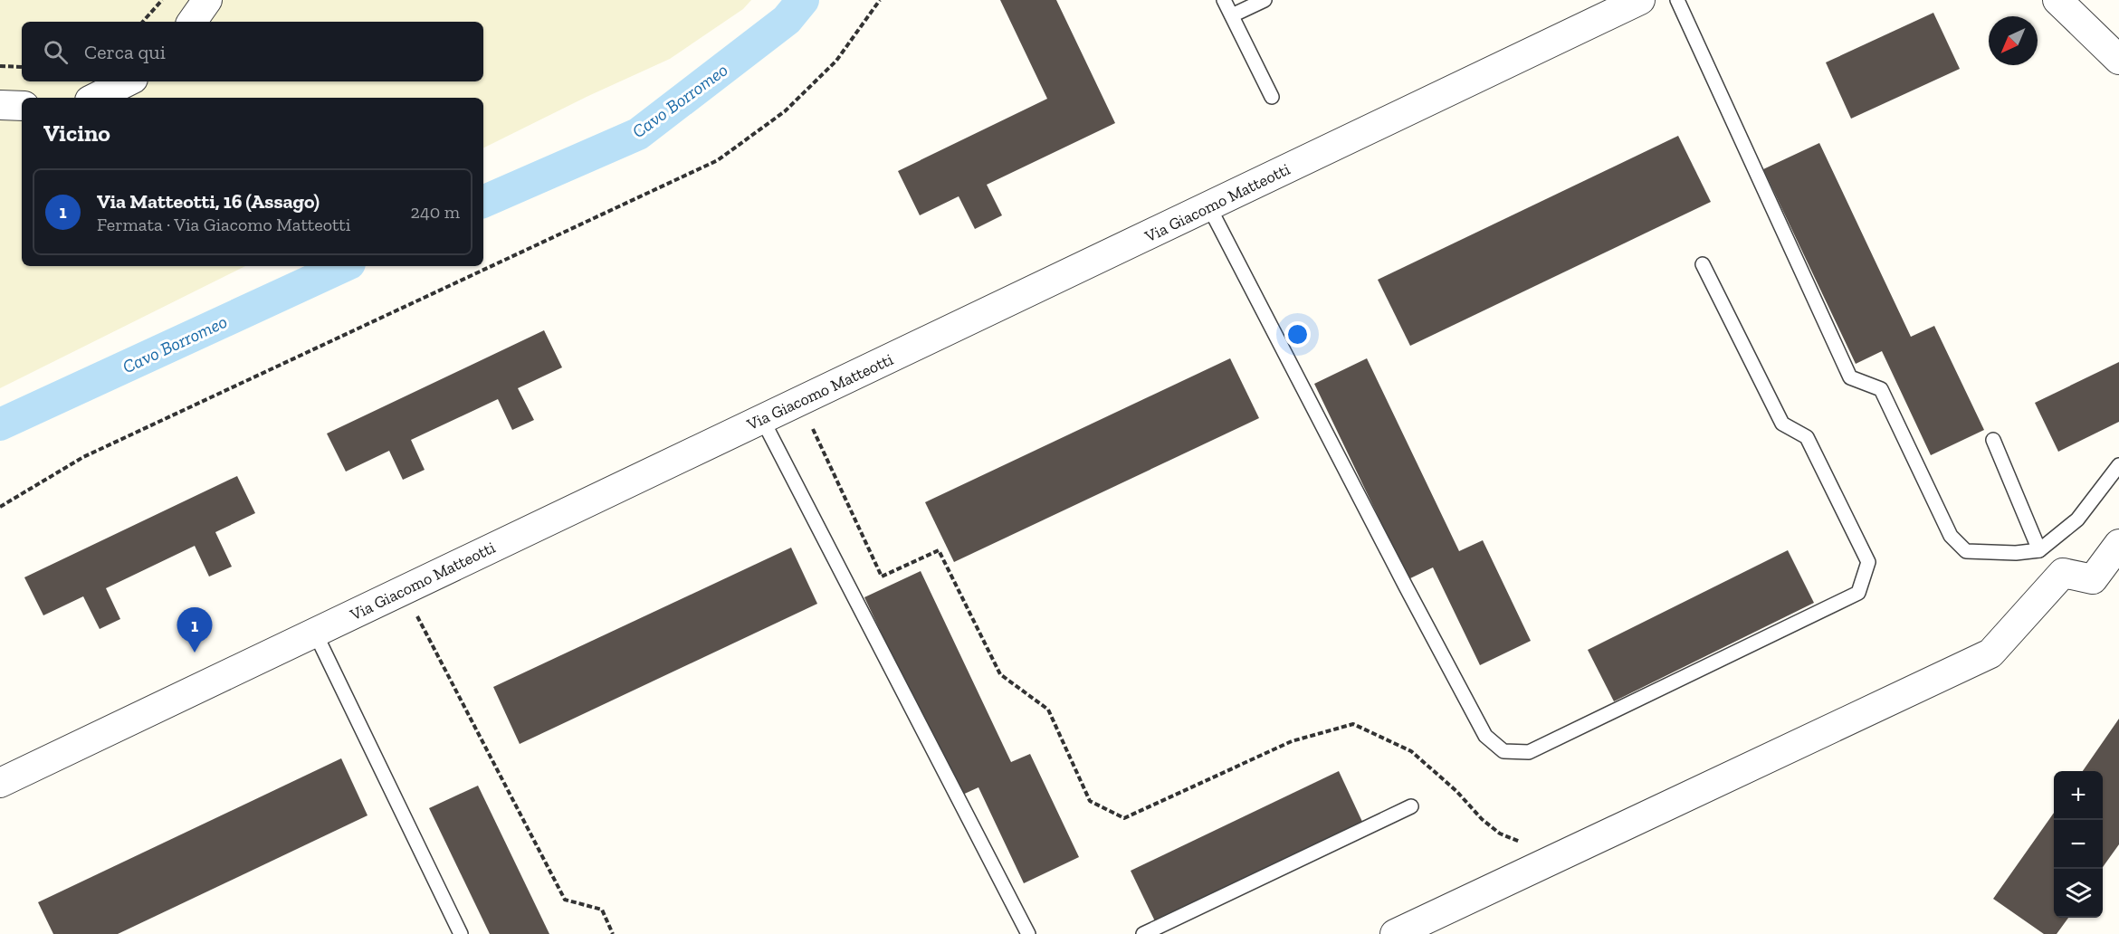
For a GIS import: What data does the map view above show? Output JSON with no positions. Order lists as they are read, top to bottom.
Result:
{
  "streets": {
    "street": ["Via Giacomo Matteotti"]
  },
  "water": ["Cavo Borromeo"],
  "north": "bottom left",
  "page": {
    "search": "Cerca qui",
    "heading": "Vicino",
    "list": [
      {
        "mark": "1",
        "name": "Via Matteotti, 16 (Assago)",
        "note": "Fermata · Via Giacomo Matteotti",
        "value": "240 m"
      }
    ],
    "pins": "1",
    "map_buttons": ["+", "−"]
  }
}
